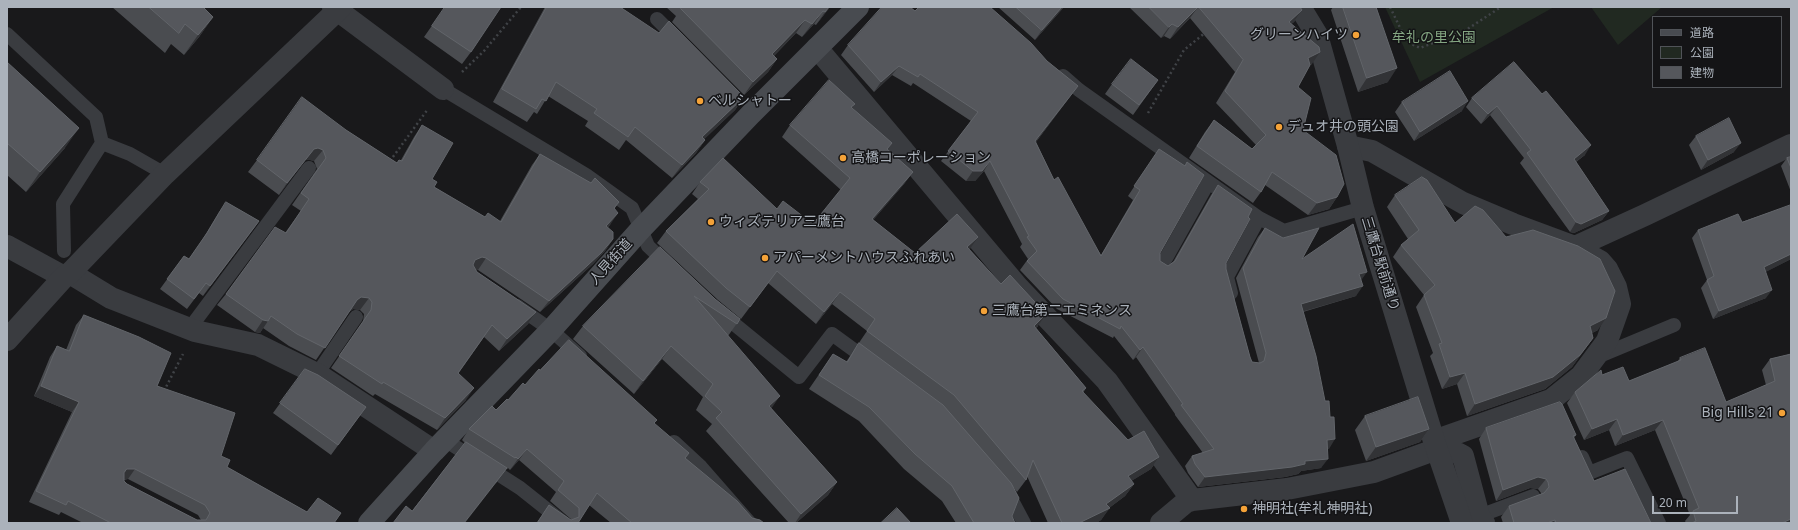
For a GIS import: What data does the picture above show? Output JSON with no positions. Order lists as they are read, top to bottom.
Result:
{
  "streets": {
    "main road": ["人見街道"],
    "street": ["三鷹台駅前通り"]
  },
  "parks": ["牟礼の里公園"],
  "places": [
    "グリーンハイツ",
    "ベルシャトー",
    "デュオ井の頭公園",
    "高橋コーポレーション",
    "ウィズテリア三鷹台",
    "アパーメントハウスふれあい",
    "三鷹台第二エミネンス",
    "Big Hills 21",
    "神明社(牟礼神明社)"
  ],
  "legend": ["道路", "公園", "建物"],
  "scale_bar": "20 m"
}
